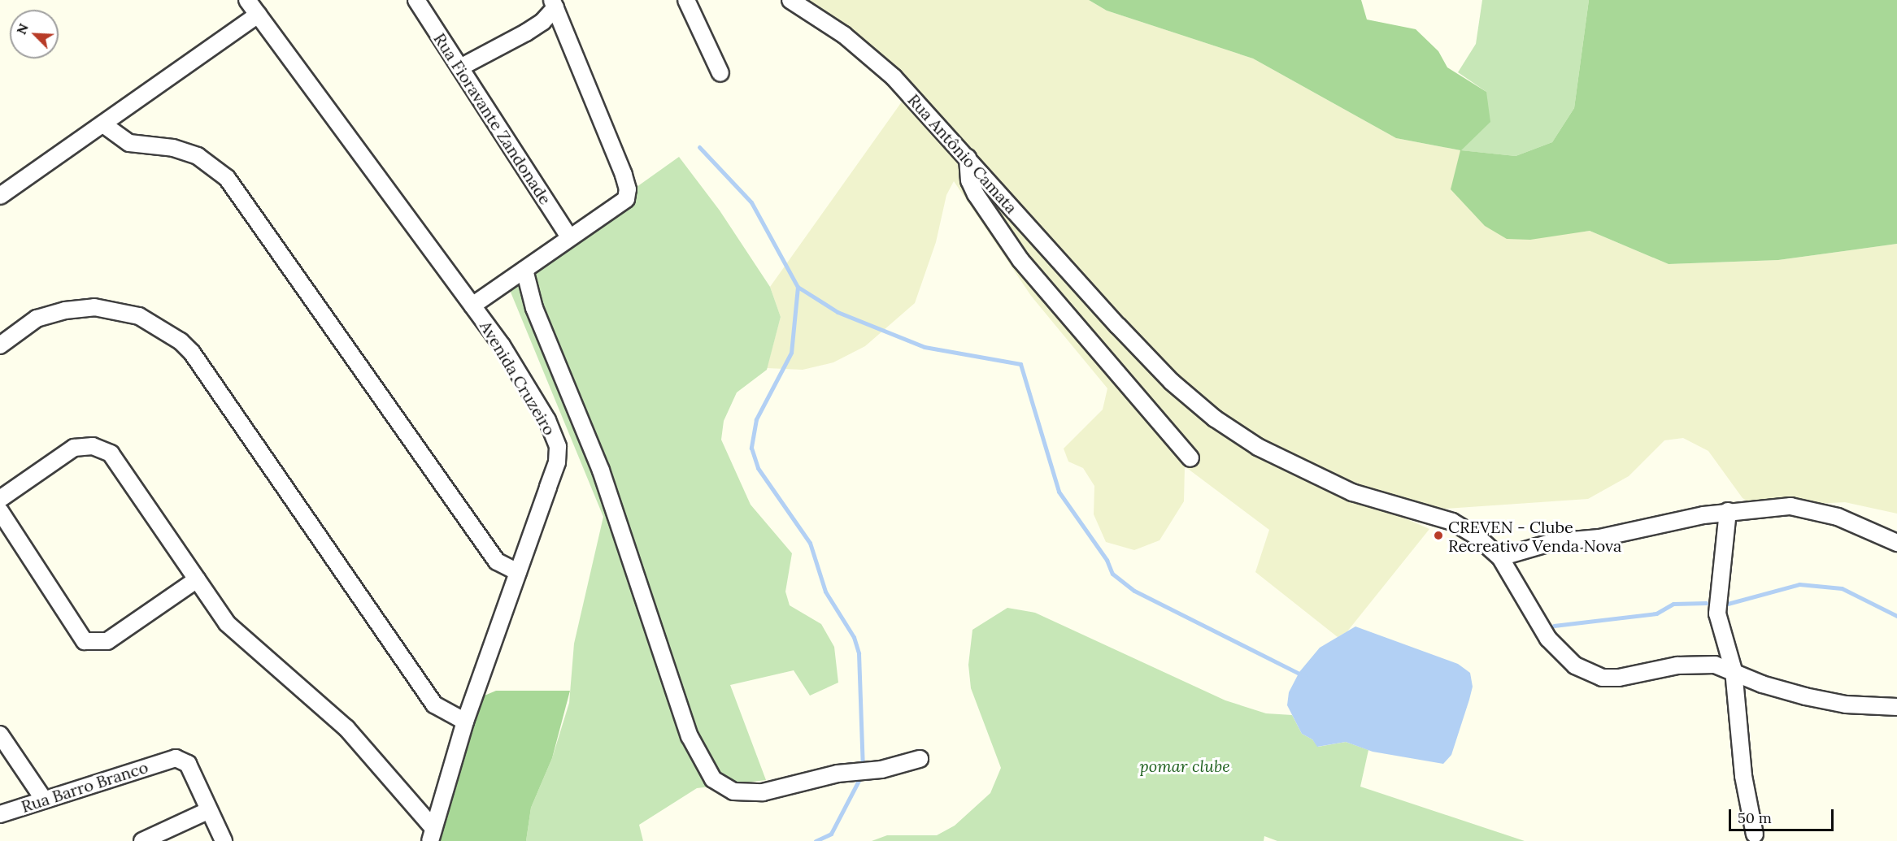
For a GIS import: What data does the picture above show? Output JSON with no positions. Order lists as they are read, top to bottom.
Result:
{
  "streets": {
    "street": [
      "Rua Fioravante Zandonade",
      "Rua Antônio Camata",
      "Avenida Cruzeiro",
      "Rua Barro Branco"
    ]
  },
  "parks": ["pomar clube"],
  "places": ["CREVEN - Clube Recreativo Venda Nova"],
  "scale_bar": "50 m",
  "north": "top left"
}
